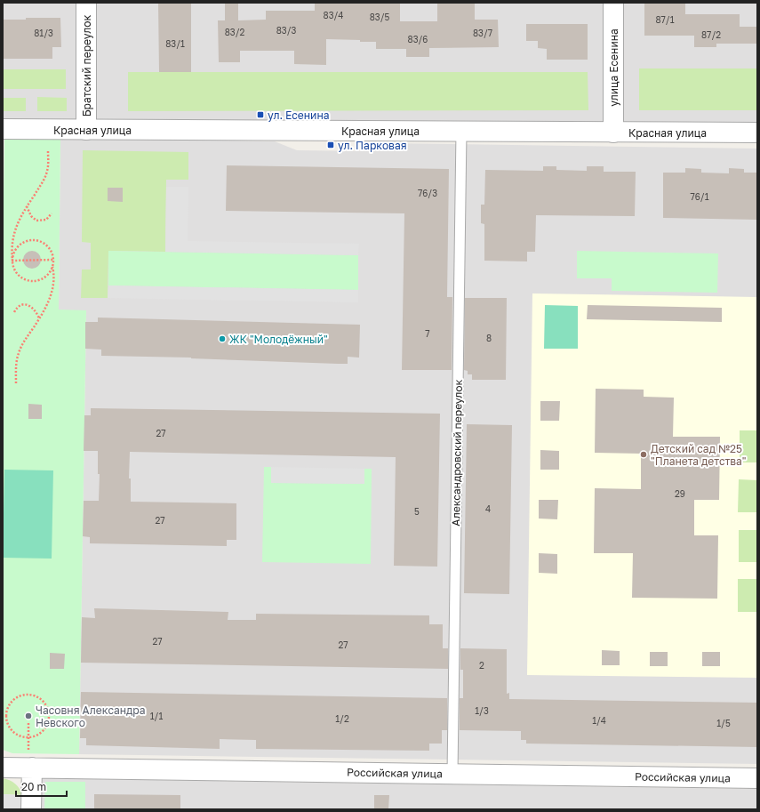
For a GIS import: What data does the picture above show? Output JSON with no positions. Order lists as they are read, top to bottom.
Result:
{
  "streets": {
    "street": [
      "Братский переулок",
      "улица Есенина",
      "Красная улица",
      "Российская улица"
    ],
    "lane": ["Александровский переулок"]
  },
  "crossings": [
    ["Братский переулок", "Красная улица"],
    ["улица Есенина", "Красная улица"],
    ["Красная улица", "Александровский переулок"],
    ["Александровский переулок", "Российская улица"]
  ],
  "places": {
    "transit": ["ул. Есенина", "ул. Парковая"],
    "other": ["ЖК \"Молодёжный\"", "Детский сад №25 \"Планета детства\"", "Часовня Александра Невского"]
  },
  "house_numbers": [
    "83/4",
    "83/5",
    "87/1",
    "83/3",
    "83/2",
    "81/3",
    "83/7",
    "87/2",
    "83/6",
    "83/1",
    "76/3",
    "76/1",
    "7",
    "8",
    "27",
    "29",
    "4",
    "5",
    "27",
    "27",
    "27",
    "2",
    "1/3",
    "1/1",
    "1/2",
    "1/4",
    "1/5"
  ],
  "scale_bar": "20 m"
}
